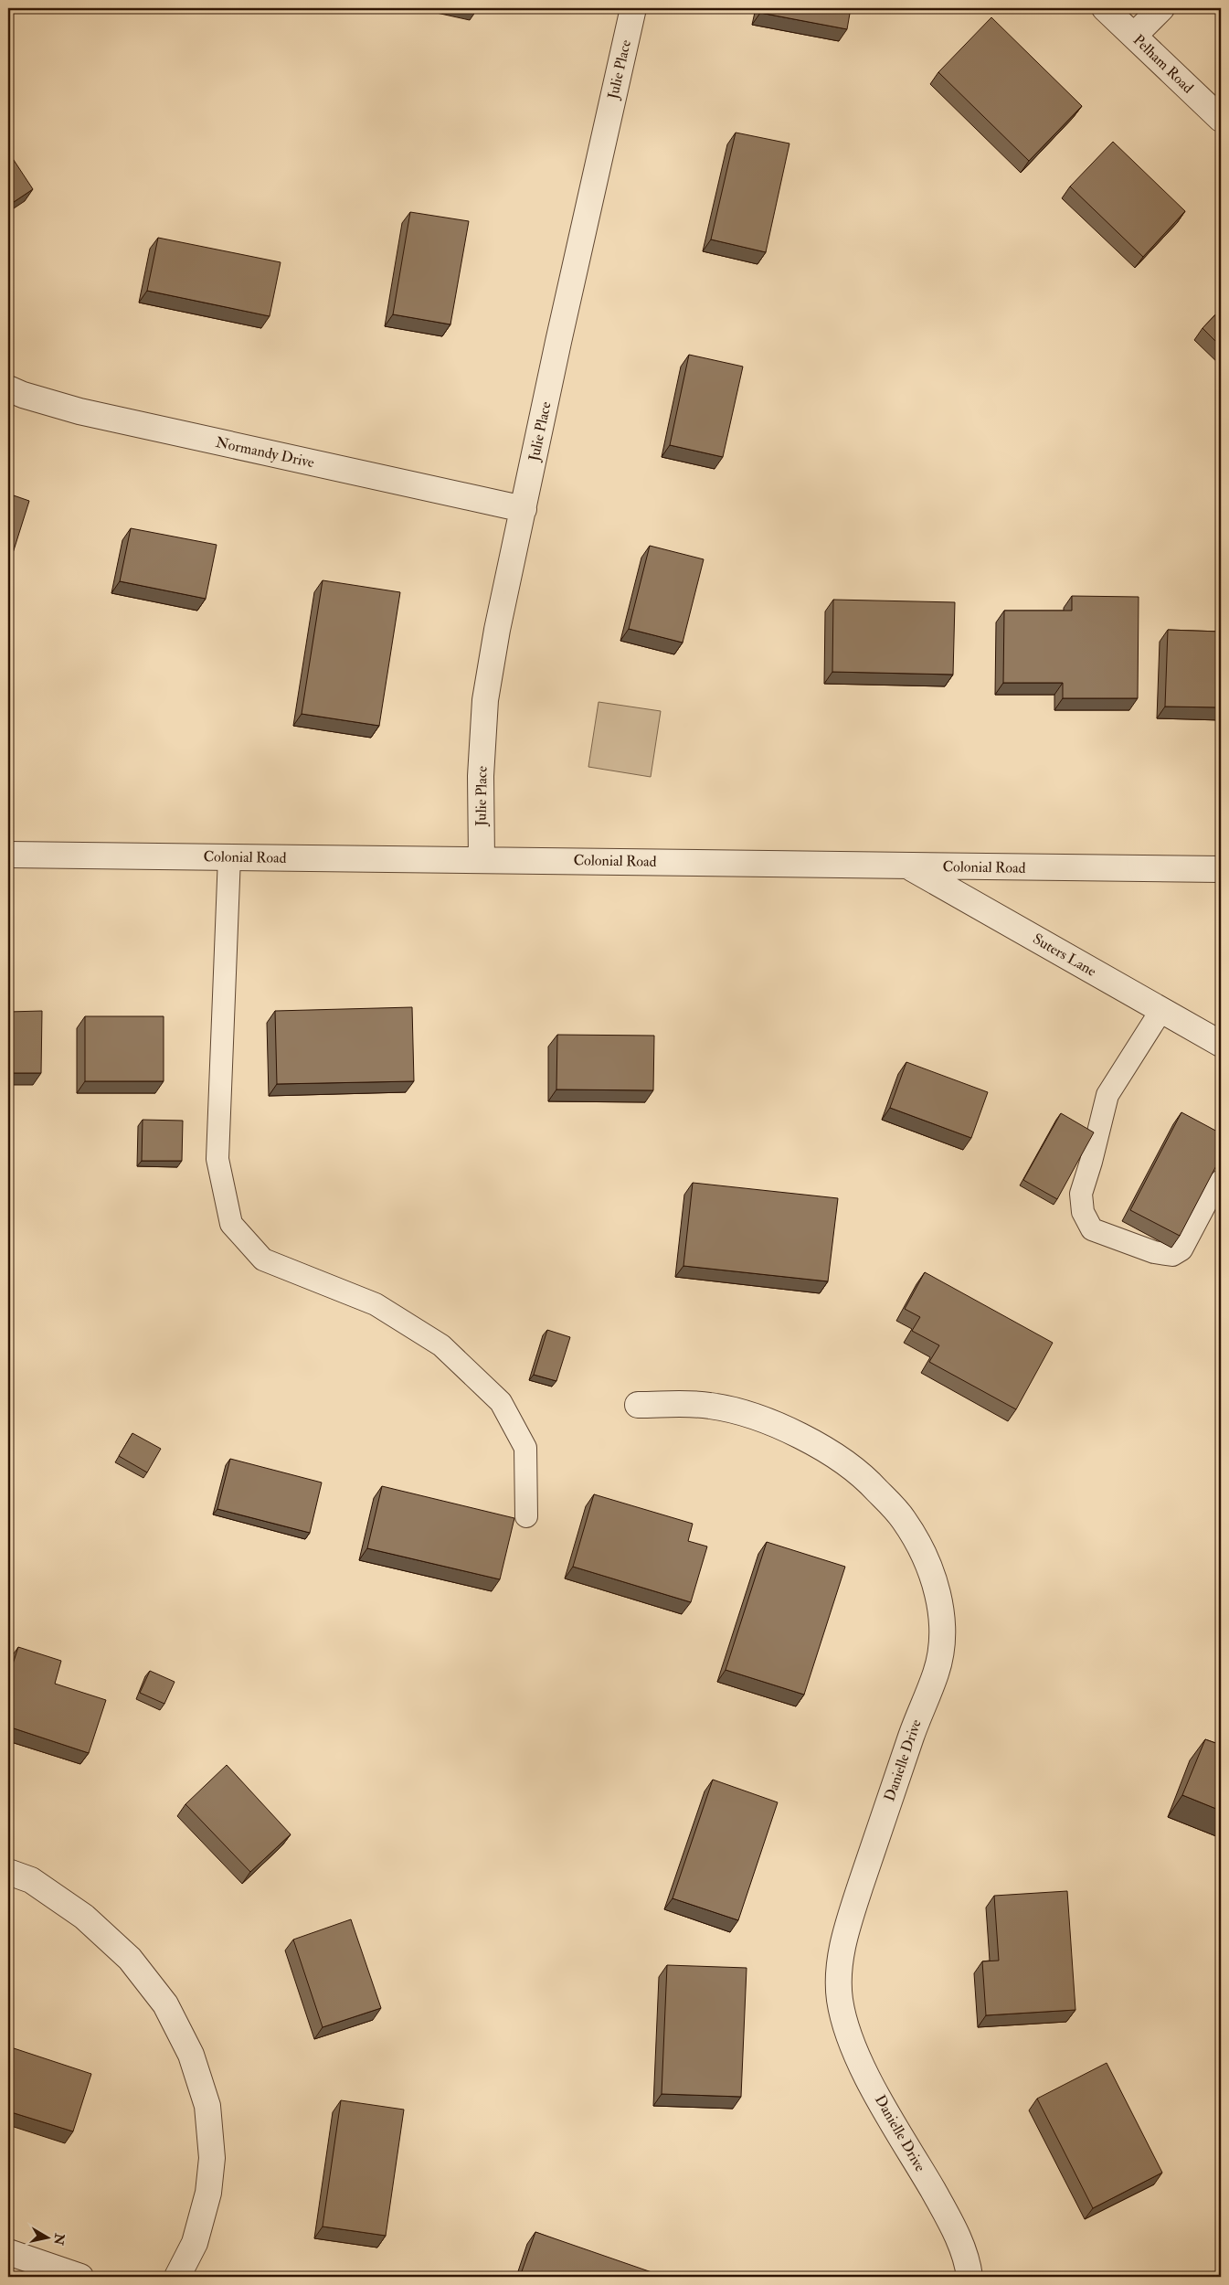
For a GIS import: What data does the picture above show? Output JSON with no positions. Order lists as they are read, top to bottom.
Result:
{
  "streets": {
    "street": [
      "Pelham Road",
      "Julie Place",
      "Normandy Drive",
      "Colonial Road",
      "Suters Lane",
      "Danielle Drive"
    ]
  },
  "crossings": [
    ["Julie Place", "Normandy Drive"],
    ["Julie Place", "Colonial Road"],
    ["Colonial Road", "Suters Lane"]
  ],
  "north": "right"
}
